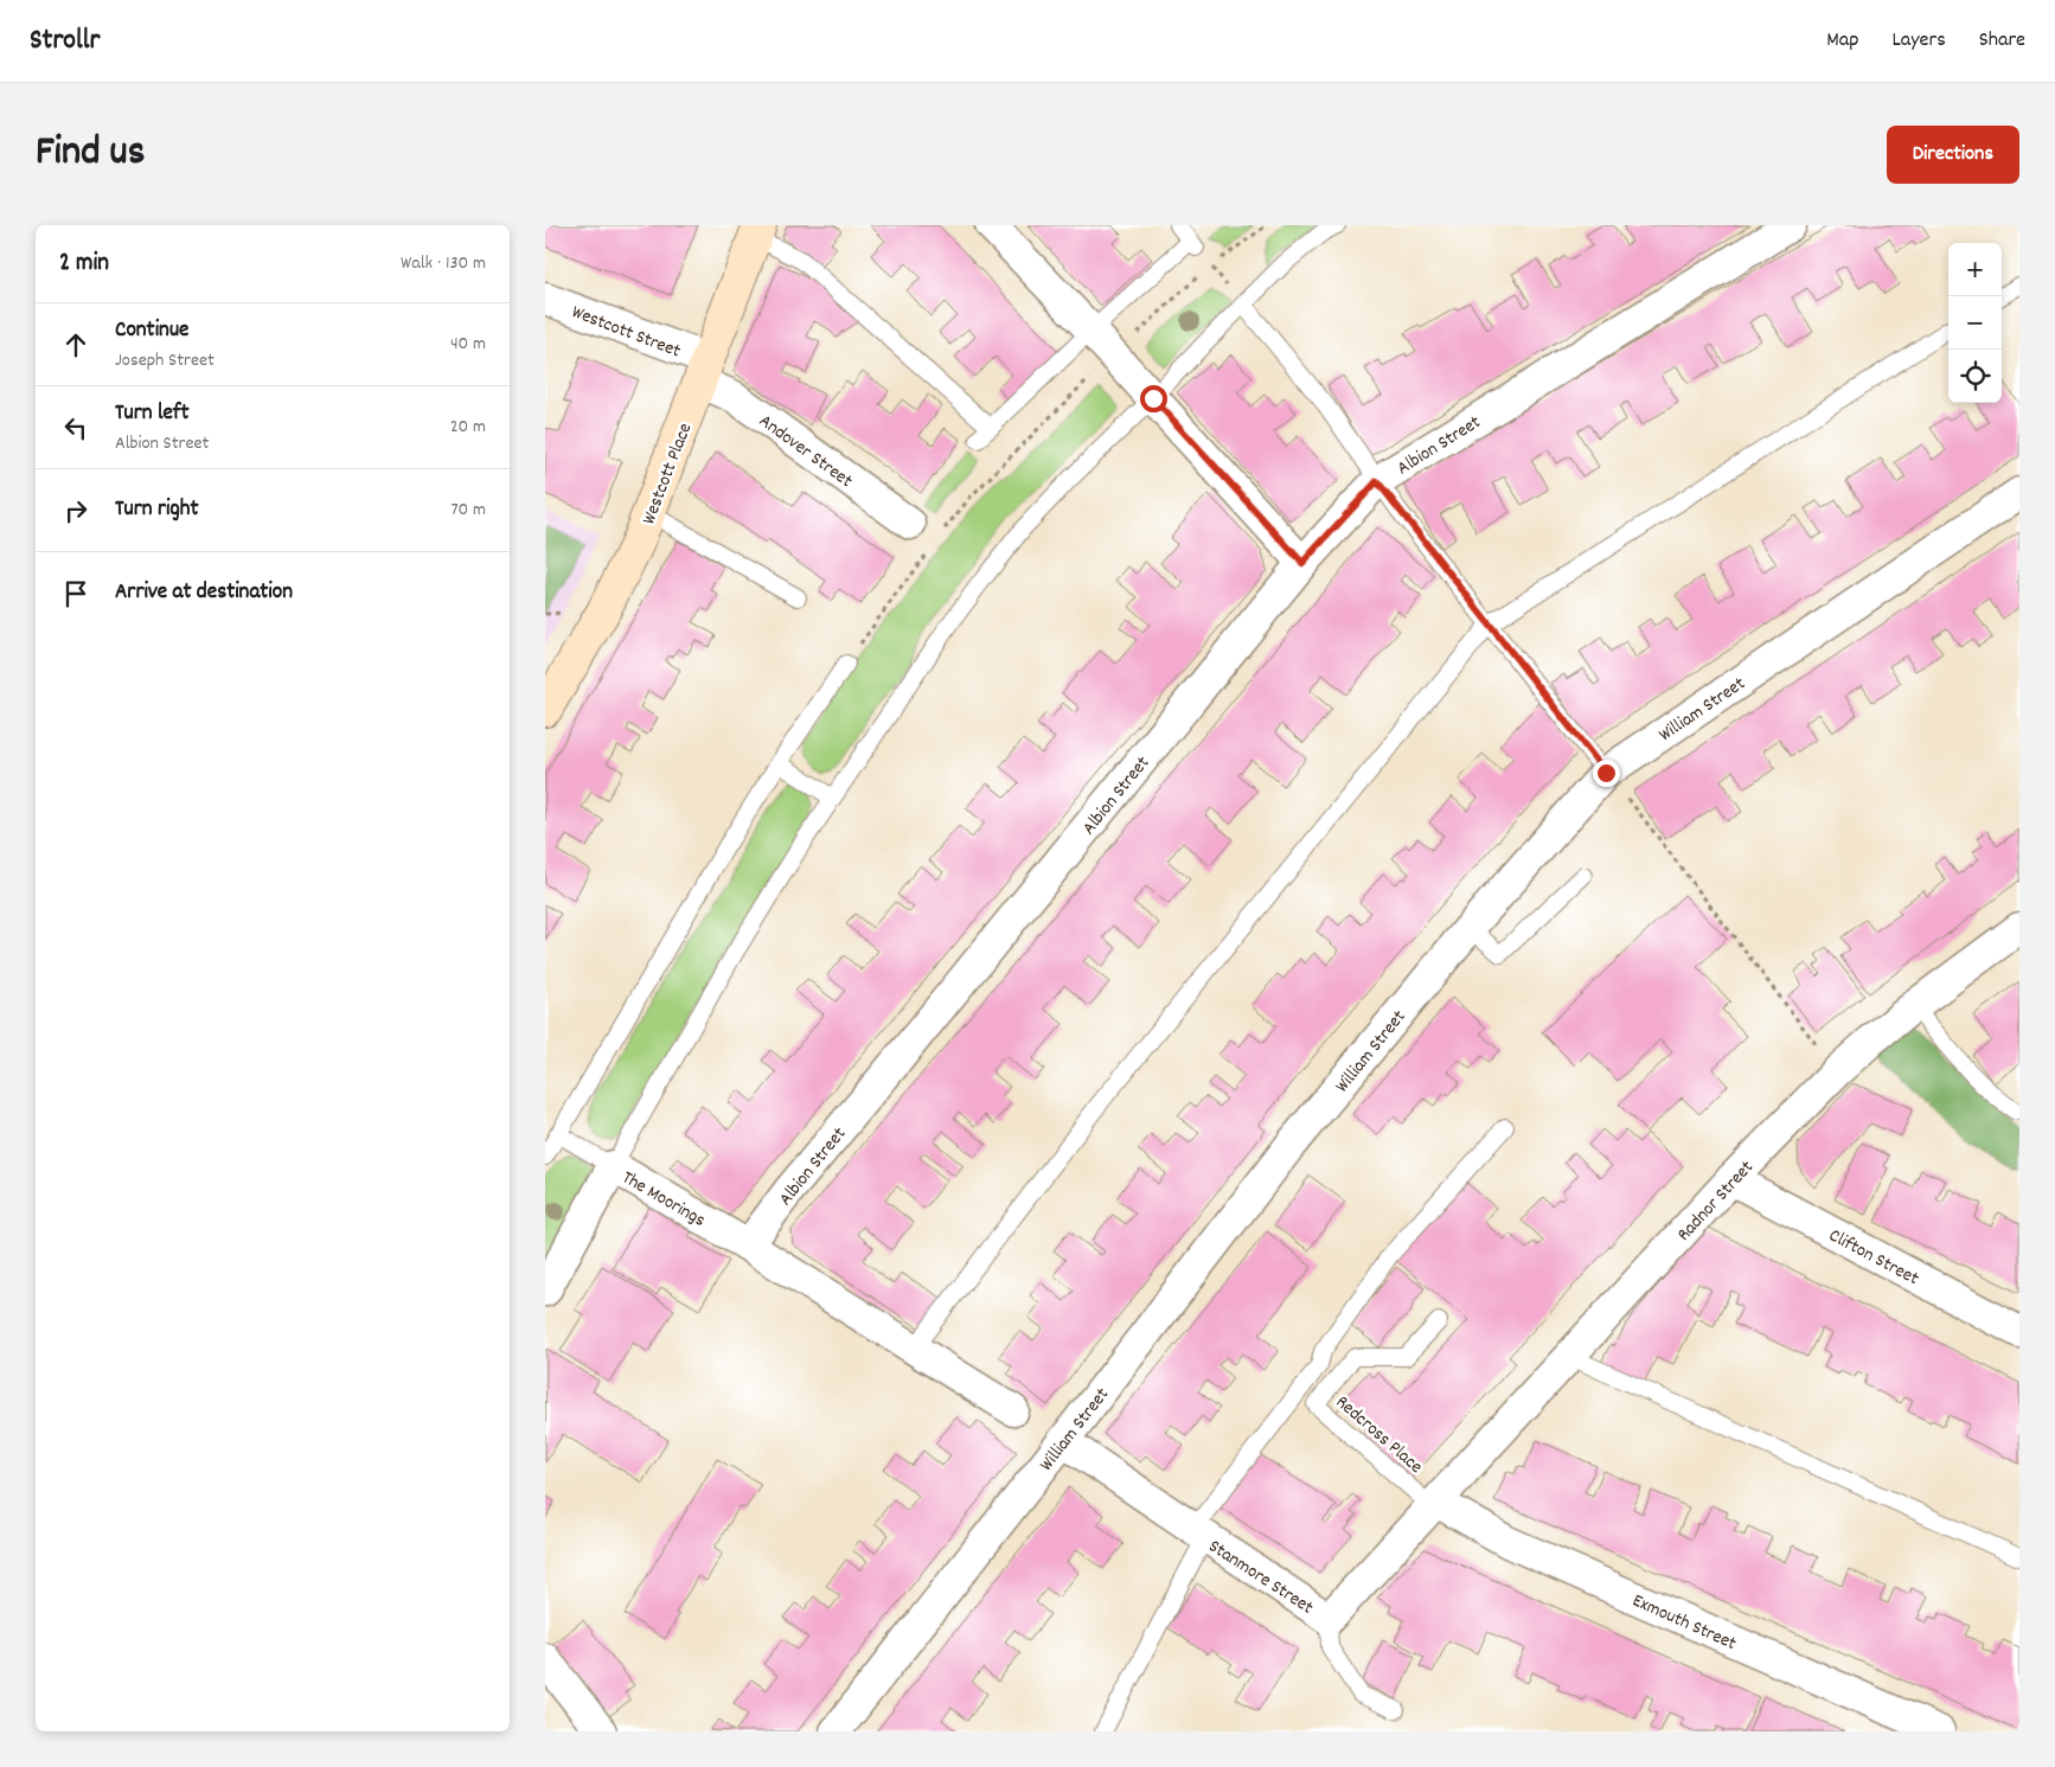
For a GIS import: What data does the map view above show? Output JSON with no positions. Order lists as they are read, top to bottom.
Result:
{
  "streets": {
    "main road": ["Westcott Place"],
    "street": [
      "Westcott Street",
      "Albion Street",
      "Andover Street",
      "William Street",
      "The Moorings",
      "Radnor Street",
      "Clifton Street",
      "Stanmore Street",
      "Exmouth Street"
    ],
    "lane": ["Redcross Place"]
  },
  "crossings": [
    ["Westcott Street", "Andover Street"],
    ["Westcott Street", "Westcott Place"],
    ["Albion Street", "The Moorings"],
    ["Andover Street", "Westcott Place"],
    ["William Street", "Stanmore Street"],
    ["Radnor Street", "Clifton Street"],
    ["Radnor Street", "Redcross Place"],
    ["Radnor Street", "Stanmore Street"],
    ["Radnor Street", "Exmouth Street"],
    ["Redcross Place", "Stanmore Street"],
    ["Redcross Place", "Exmouth Street"],
    ["Stanmore Street", "Exmouth Street"]
  ],
  "page": {
    "header": "Strollr",
    "nav": ["Map", "Layers", "Share"],
    "title": "Find us",
    "buttons": "Directions",
    "heading": ["2 min", "Walk · 130 m"],
    "map_buttons": ["+", "−"],
    "list": [
      ["Continue", "Joseph Street", "40 m"],
      ["Turn left", "Albion Street", "20 m"],
      ["Turn right", "70 m"],
      "Arrive at destination"
    ]
  }
}
